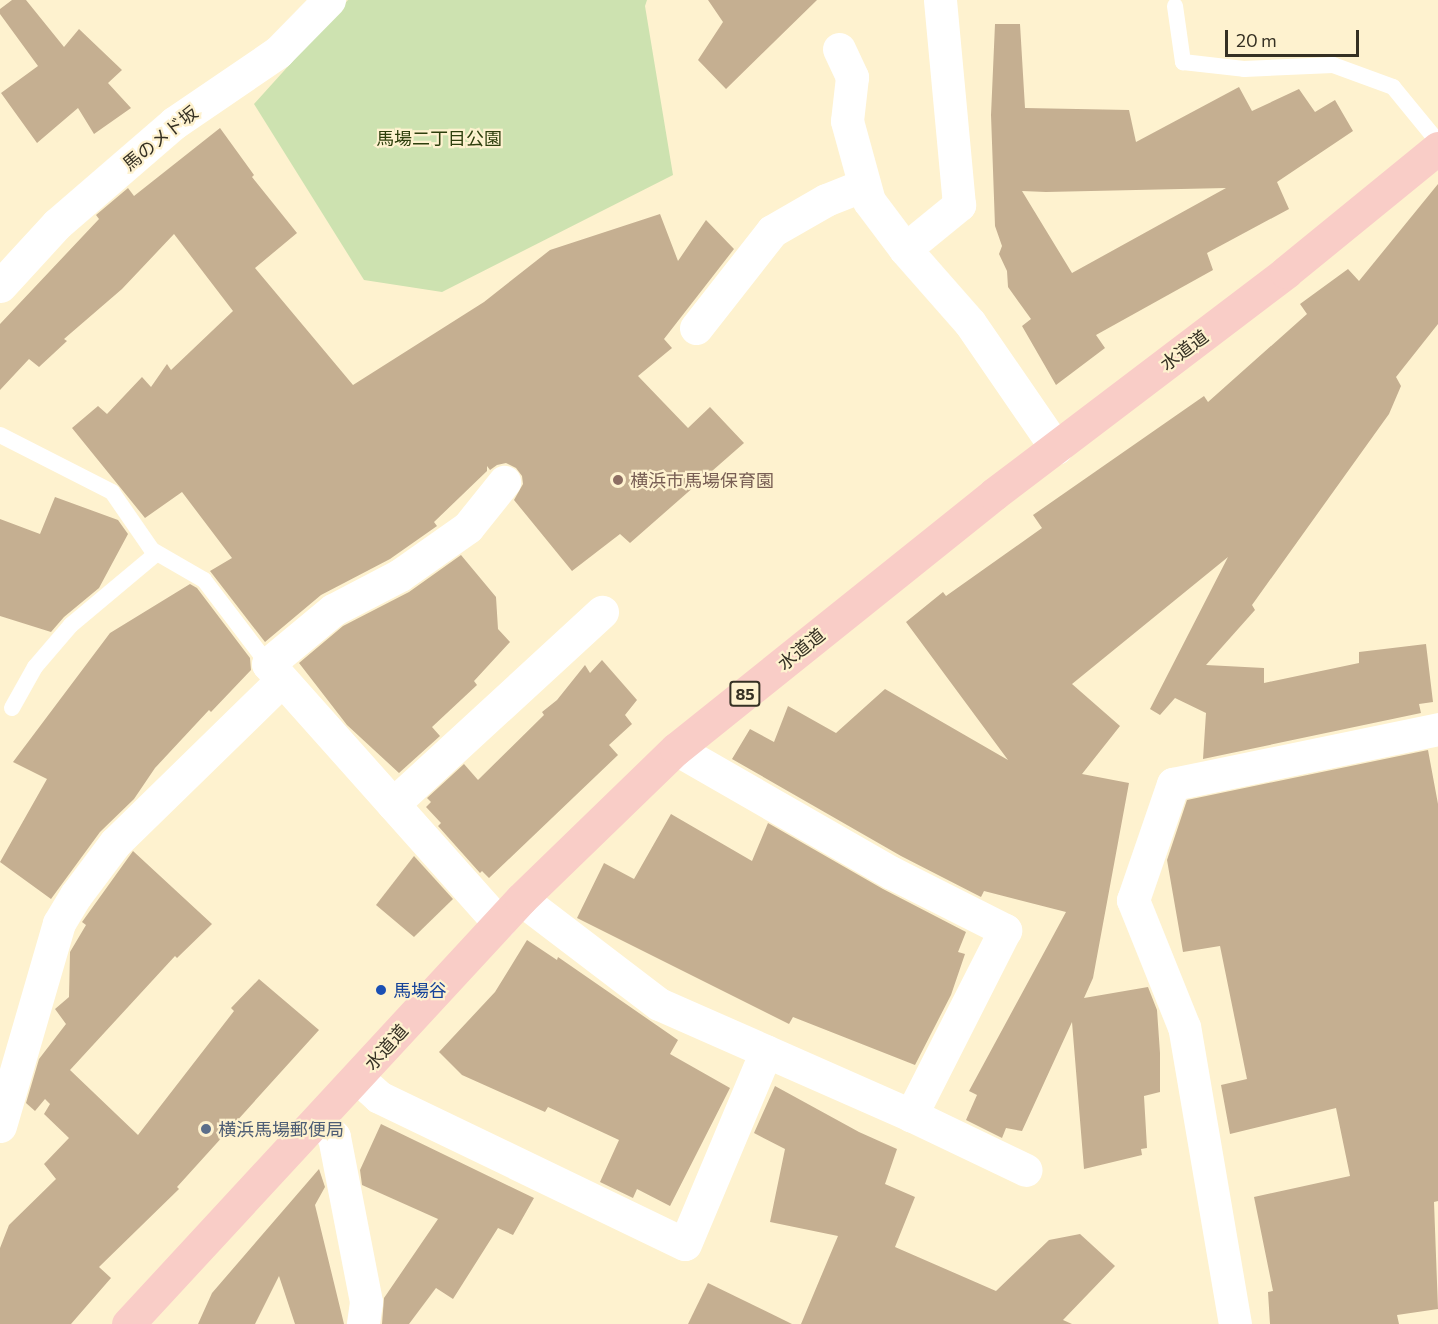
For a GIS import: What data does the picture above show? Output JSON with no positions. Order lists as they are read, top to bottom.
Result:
{
  "streets": {
    "main road": ["水道道", "85"],
    "street": ["馬のメド坂"]
  },
  "parks": ["馬場二丁目公園"],
  "places": ["横浜市馬場保育園", "馬場谷", "横浜馬場郵便局"],
  "scale_bar": "20 m"
}
